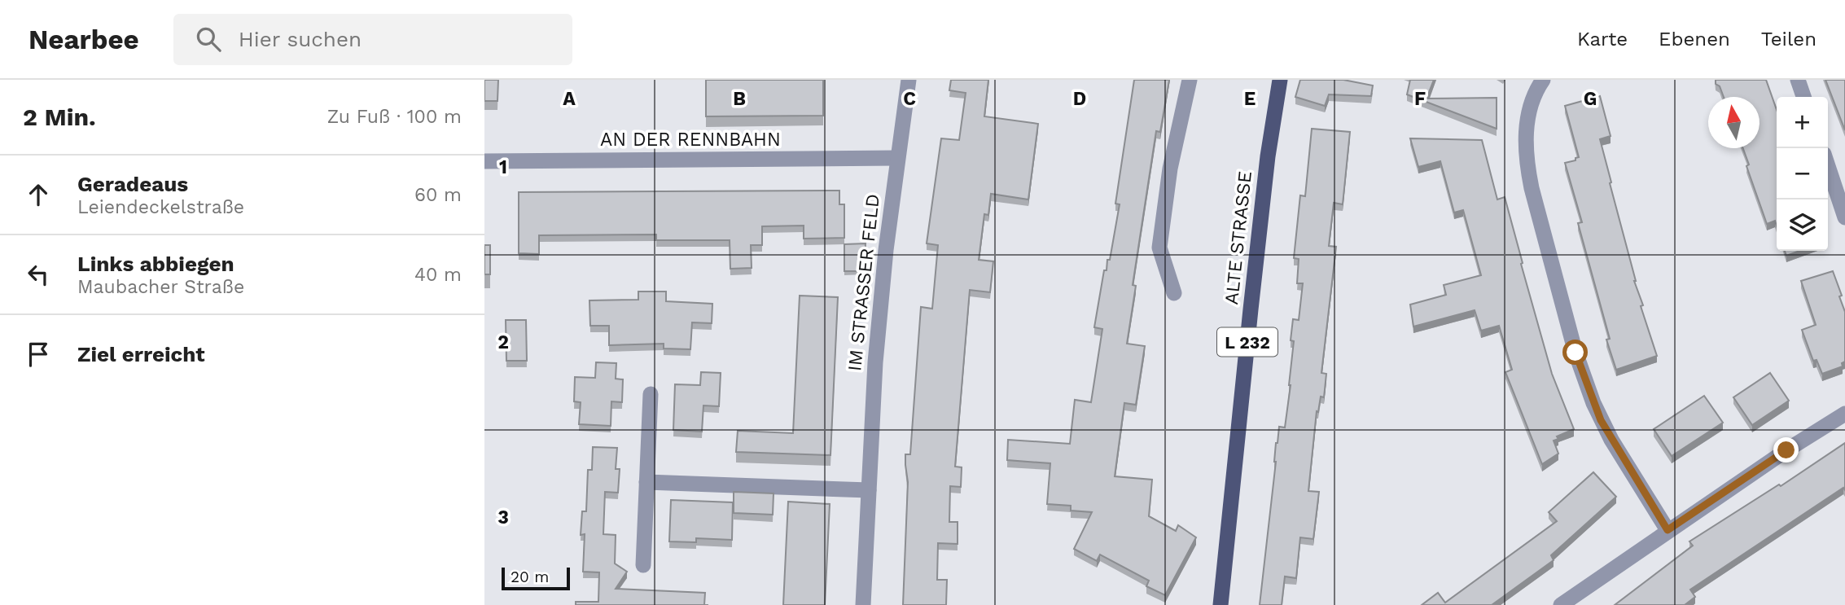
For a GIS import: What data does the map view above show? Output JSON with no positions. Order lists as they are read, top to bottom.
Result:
{
  "streets": {
    "main road": ["ALTE STRASSE", "L 232"],
    "street": ["AN DER RENNBAHN", "IM STRASSER FELD"]
  },
  "crossings": [
    ["AN DER RENNBAHN", "IM STRASSER FELD"]
  ],
  "scale_bar": "20 m",
  "north": "top",
  "page": {
    "header": "Nearbee",
    "search": "Hier suchen",
    "nav": ["Karte", "Ebenen", "Teilen"],
    "heading": ["2 Min.", "Zu Fuß · 100 m"],
    "map_buttons": ["+", "−"],
    "list": [
      ["Geradeaus", "Leiendeckelstraße", "60 m"],
      ["Links abbiegen", "Maubacher Straße", "40 m"],
      "Ziel erreicht"
    ],
    "scale": "20 m"
  },
  "grid": {
    "columns": [
      "A",
      "B",
      "C",
      "D",
      "E",
      "F",
      "G"
    ],
    "rows": ["1", "2", "3"]
  }
}
